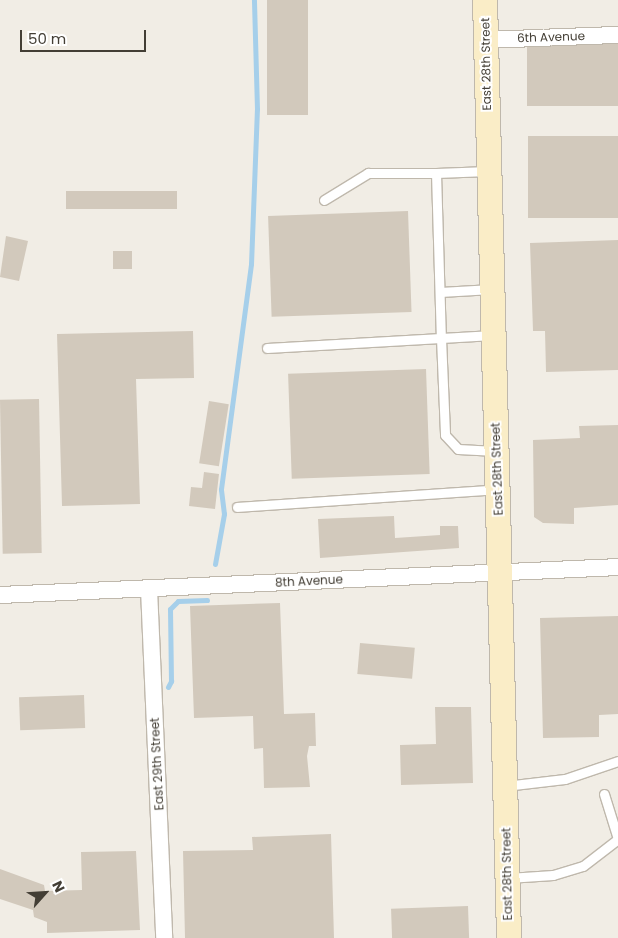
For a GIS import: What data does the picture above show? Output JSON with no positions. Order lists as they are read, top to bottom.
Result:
{
  "streets": {
    "street": [
      "6th Avenue",
      "East 28th Street",
      "8th Avenue",
      "East 29th Street"
    ]
  },
  "crossings": [
    ["6th Avenue", "East 28th Street"],
    ["East 28th Street", "8th Avenue"],
    ["8th Avenue", "East 29th Street"]
  ],
  "scale_bar": "50 m",
  "north": "top right"
}
